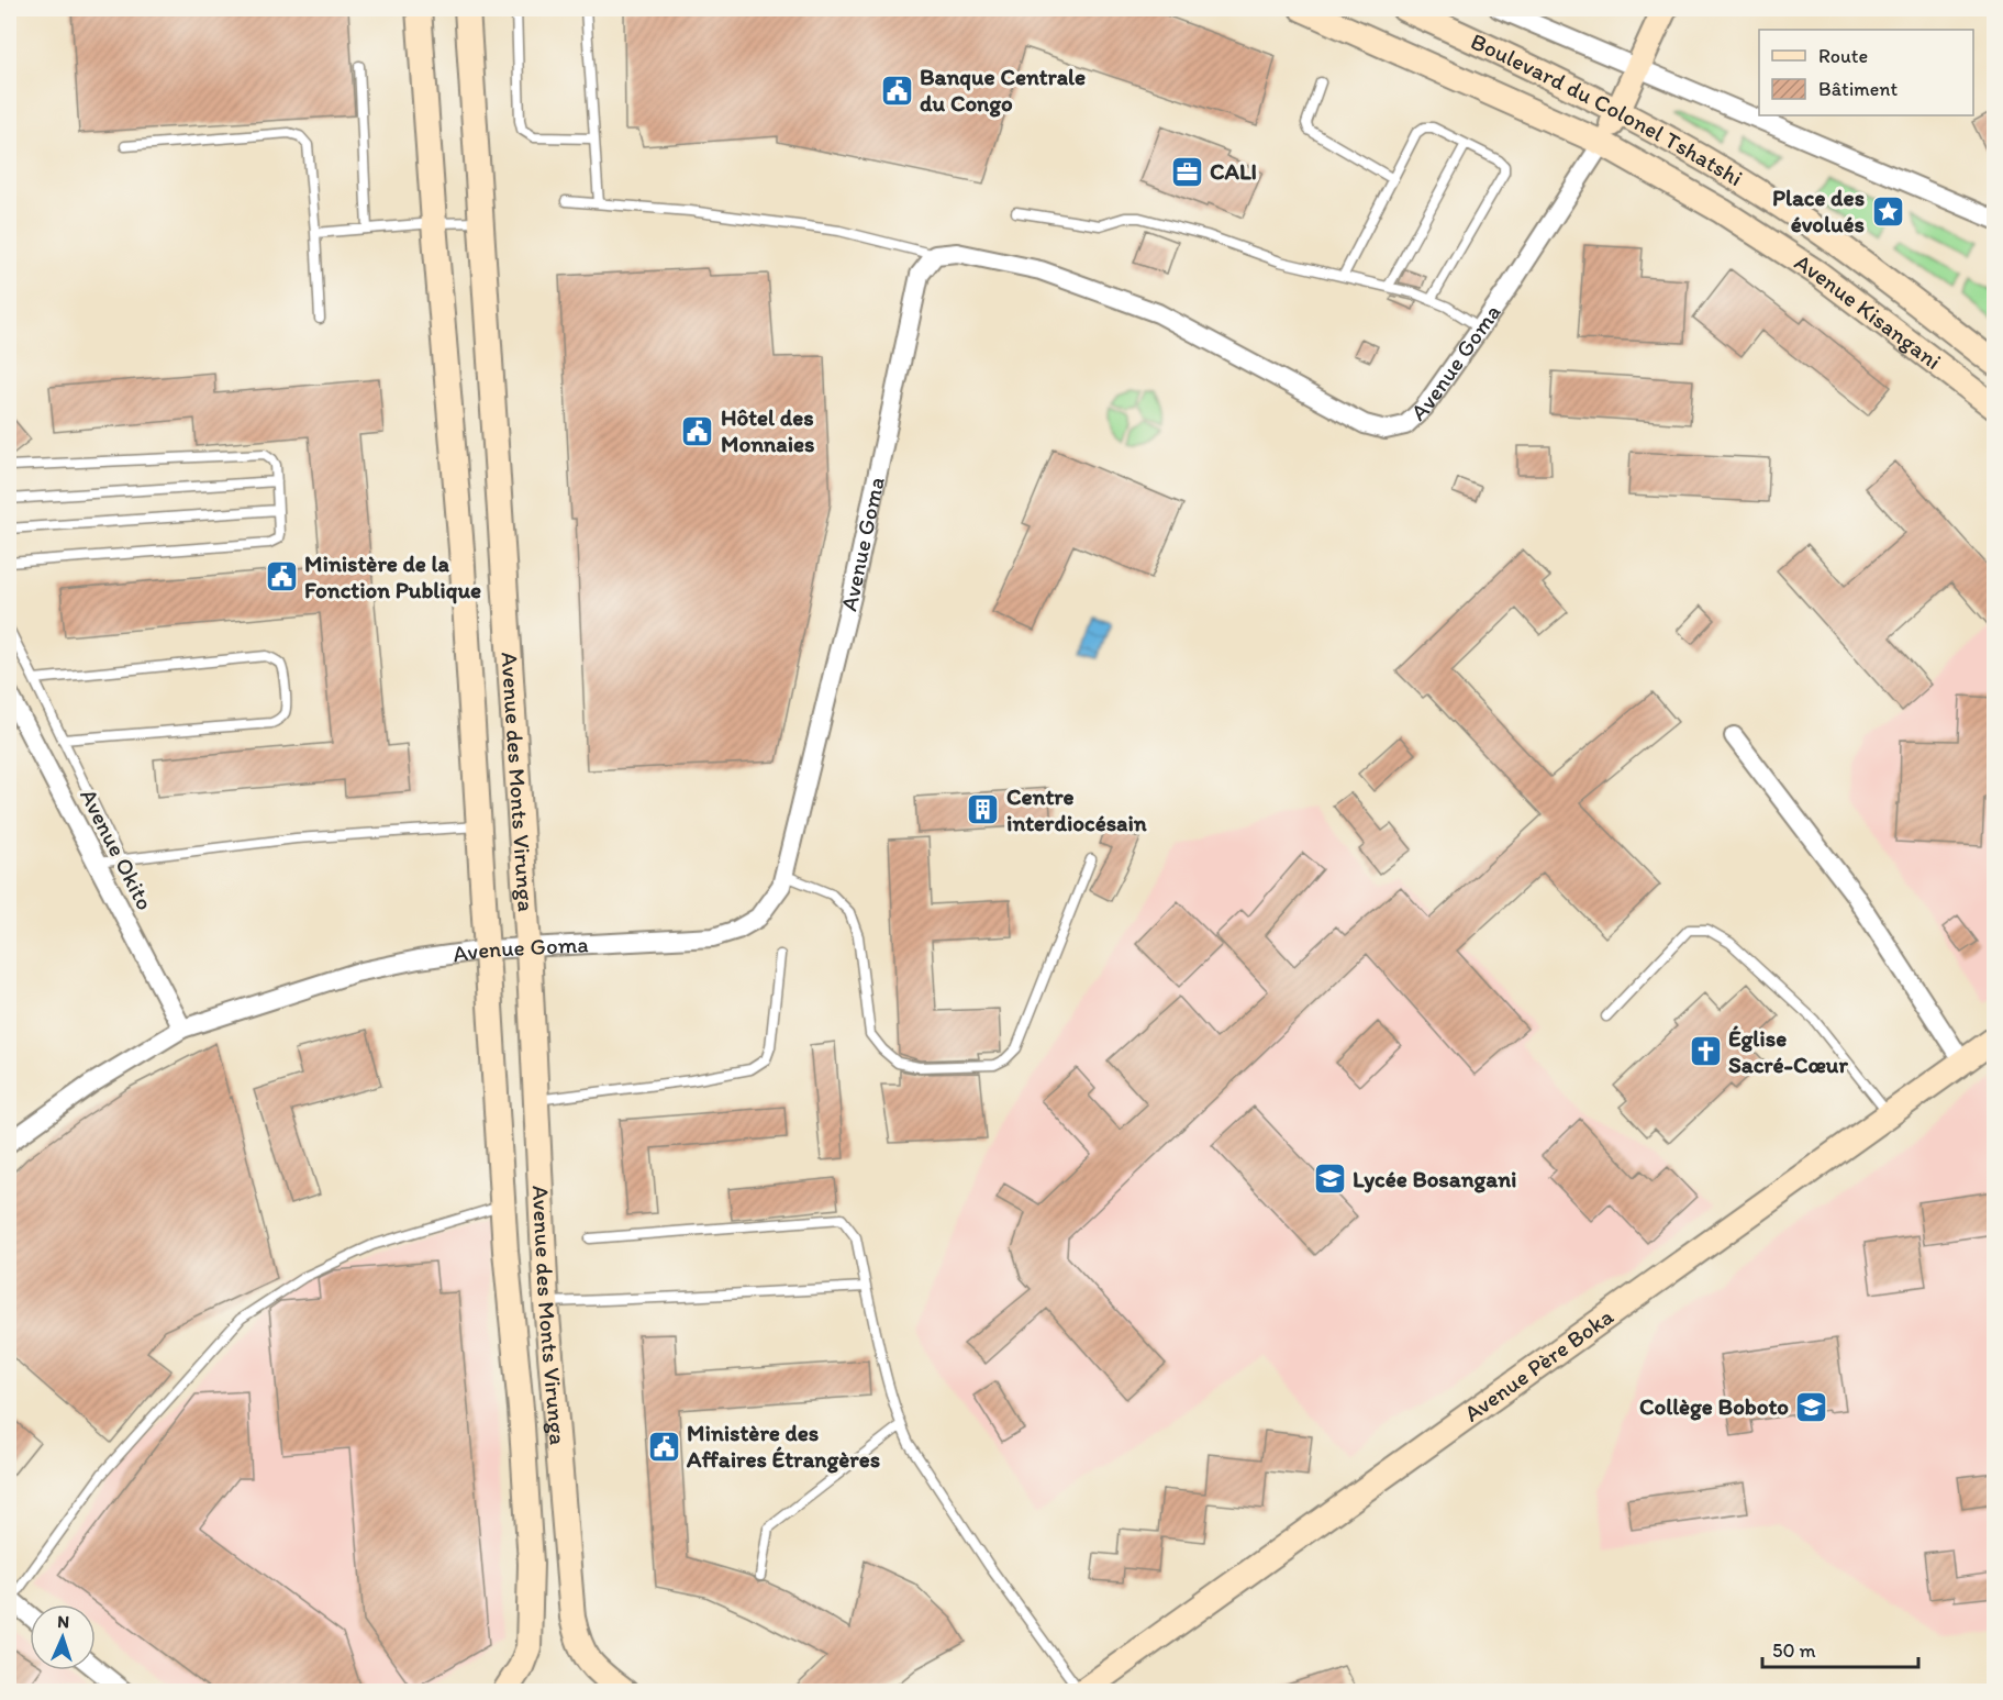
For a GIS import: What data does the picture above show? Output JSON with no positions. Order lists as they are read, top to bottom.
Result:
{
  "streets": {
    "street": [
      "Boulevard du Colonel Tshatshi",
      "Avenue Kisangani",
      "Avenue Goma",
      "Avenue des Monts Virunga",
      "Avenue Okito",
      "Avenue Père Boka"
    ]
  },
  "crossings": [
    ["Boulevard du Colonel Tshatshi", "Avenue Kisangani"],
    ["Boulevard du Colonel Tshatshi", "Avenue Goma"],
    ["Avenue Kisangani", "Avenue Goma"],
    ["Avenue Goma", "Avenue des Monts Virunga"],
    ["Avenue Goma", "Avenue Okito"]
  ],
  "places": {
    "public building": [
      "Banque Centrale du Congo",
      "Hôtel des Monnaies",
      "Ministère de la Fonction Publique",
      "Ministère des Affaires Étrangères"
    ],
    "office": ["CALI"],
    "place": ["Place des évolués"],
    "building": ["Centre interdiocésain"],
    "church": ["Église Sacré-Cœur"],
    "school or university": ["Lycée Bosangani", "Collège Boboto"]
  },
  "legend": ["Route", "Bâtiment"],
  "scale_bar": "50 m",
  "north": "top"
}
